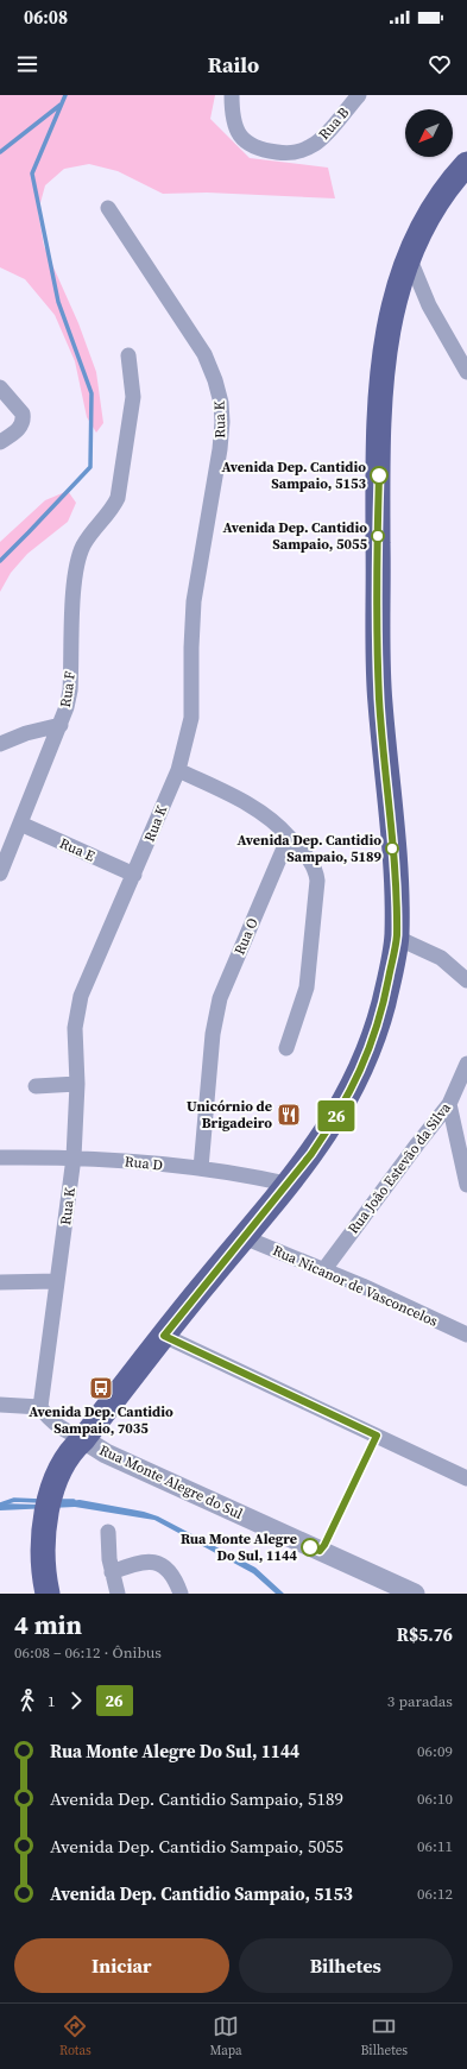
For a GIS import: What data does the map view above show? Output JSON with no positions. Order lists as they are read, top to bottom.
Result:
{
  "streets": {
    "street": [
      "Rua B",
      "Rua K",
      "Rua F",
      "Rua E",
      "Rua O",
      "Rua D",
      "Rua João Estevão da Silva",
      "Rua Nicanor de Vasconcelos",
      "Rua Monte Alegre do Sul"
    ]
  },
  "crossings": [
    ["Rua K", "Rua E"],
    ["Rua K", "Rua D"],
    ["Rua F", "Rua E"],
    ["Rua O", "Rua D"],
    ["Rua João Estevão da Silva", "Rua Nicanor de Vasconcelos"]
  ],
  "places": {
    "other": [
      "Avenida Dep. Cantidio Sampaio, 5153",
      "Avenida Dep. Cantidio Sampaio, 5055",
      "Avenida Dep. Cantidio Sampaio, 5189",
      "Rua Monte Alegre Do Sul, 1144"
    ],
    "restaurant": ["Unicórnio de Brigadeiro"],
    "bus stop": ["Avenida Dep. Cantidio Sampaio, 7035"]
  },
  "lines": ["bus line 26"],
  "north": "bottom left",
  "page": {
    "status": "06:08",
    "header": "Railo",
    "on_map": "26",
    "heading": ["4 min", "06:08 – 06:12 · Ônibus", "R$5.76"],
    "legs": ["1", "26", "3 paradas"],
    "list": [
      {
        "name": "Rua Monte Alegre Do Sul, 1144",
        "value": "06:09"
      },
      {
        "name": "Avenida Dep. Cantidio Sampaio, 5189",
        "value": "06:10"
      },
      {
        "name": "Avenida Dep. Cantidio Sampaio, 5055",
        "value": "06:11"
      },
      {
        "name": "Avenida Dep. Cantidio Sampaio, 5153",
        "value": "06:12"
      }
    ],
    "buttons": ["Iniciar", "Bilhetes"],
    "tabs": ["Rotas", "Mapa", "Bilhetes"]
  }
}
